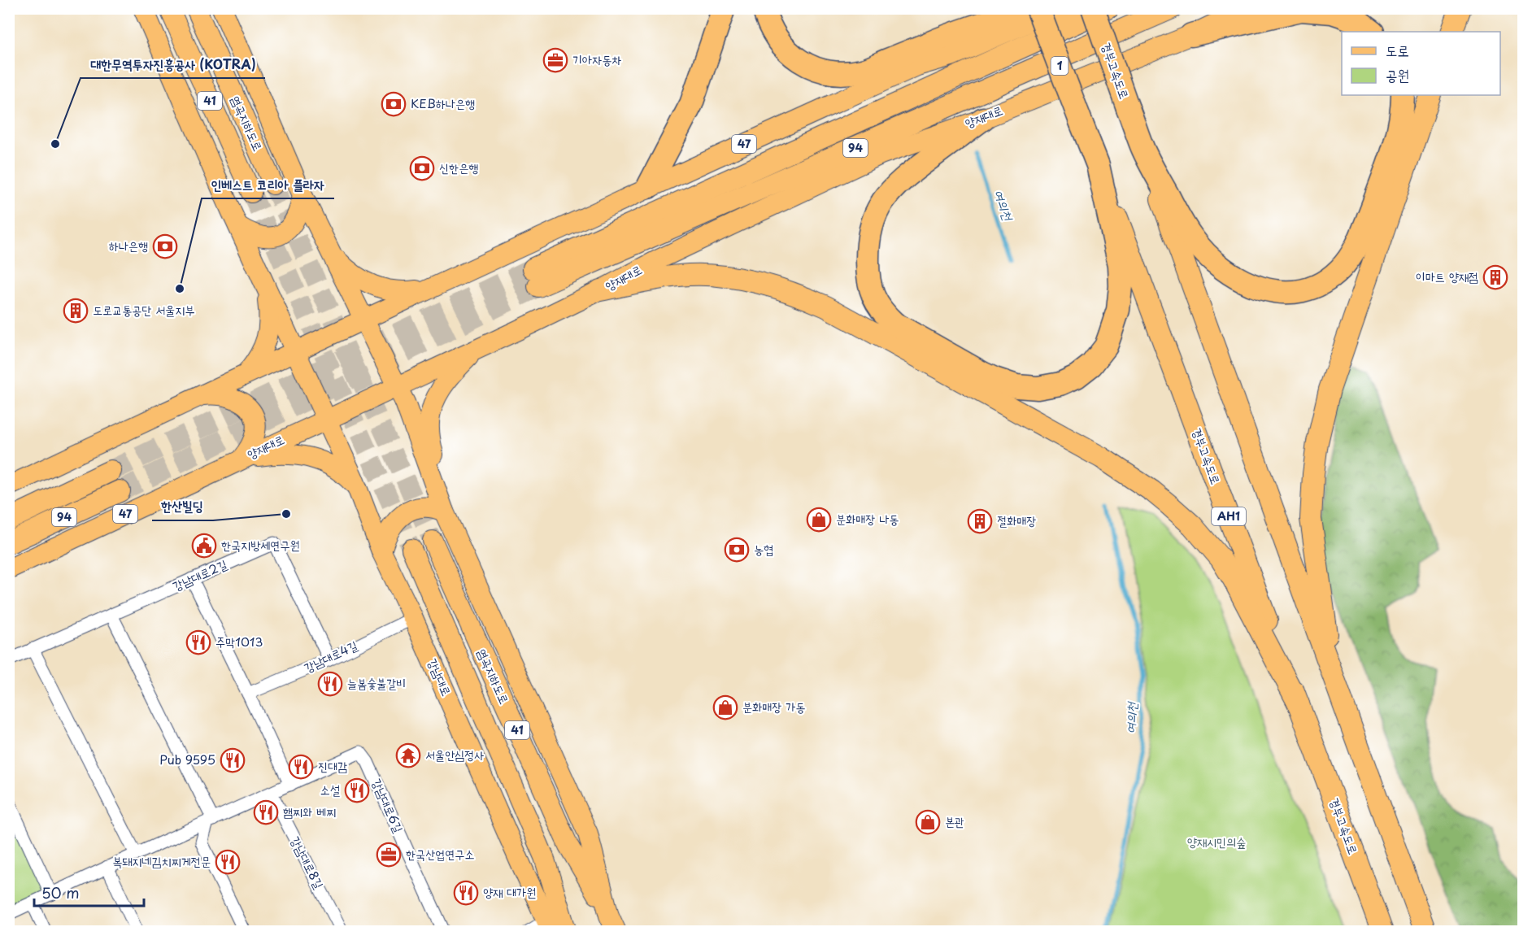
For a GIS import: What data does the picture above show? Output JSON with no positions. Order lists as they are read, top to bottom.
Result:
{
  "streets": {
    "highway": [
      "1",
      "경부고속도로",
      "양재대로",
      "94",
      "AH1"
    ],
    "main road": [
      "41",
      "염곡지하도로",
      "47",
      "강남대로"
    ],
    "street": [
      "강남대로2길",
      "강남대로4길",
      "강남대로6길",
      "강남대로8길"
    ]
  },
  "crossings": [
    ["양재대로", "강남대로"],
    ["47", "강남대로"],
    ["강남대로2길", "강남대로4길"],
    ["강남대로4길", "강남대로"],
    ["강남대로6길", "강남대로8길"]
  ],
  "water": ["여의천"],
  "parks": ["양재시민의숲"],
  "places": {
    "office": ["기아자동차", "한국산업연구소"],
    "bank": [
      "KEB하나은행",
      "신한은행",
      "하나은행",
      "농협"
    ],
    "other": ["대한무역투자진흥공사 (KOTRA)", "인베스트 코리아 플라자", "한산빌딩"],
    "building": ["이마트 양재점", "도로교통공단 서울지부", "절화매장"],
    "shop": ["분화매장 나동", "분화매장 가동", "본관"],
    "public building": ["한국지방세연구원"],
    "restaurant": [
      "주막1013",
      "늘봄숯불갈비",
      "Pub 9595",
      "진대감",
      "소설",
      "햄찌와 베찌",
      "복돼지네김치찌게전문",
      "양재 대가원"
    ],
    "temple": ["서울안심정사"]
  },
  "legend": ["도로", "공원"],
  "scale_bar": "50 m"
}
